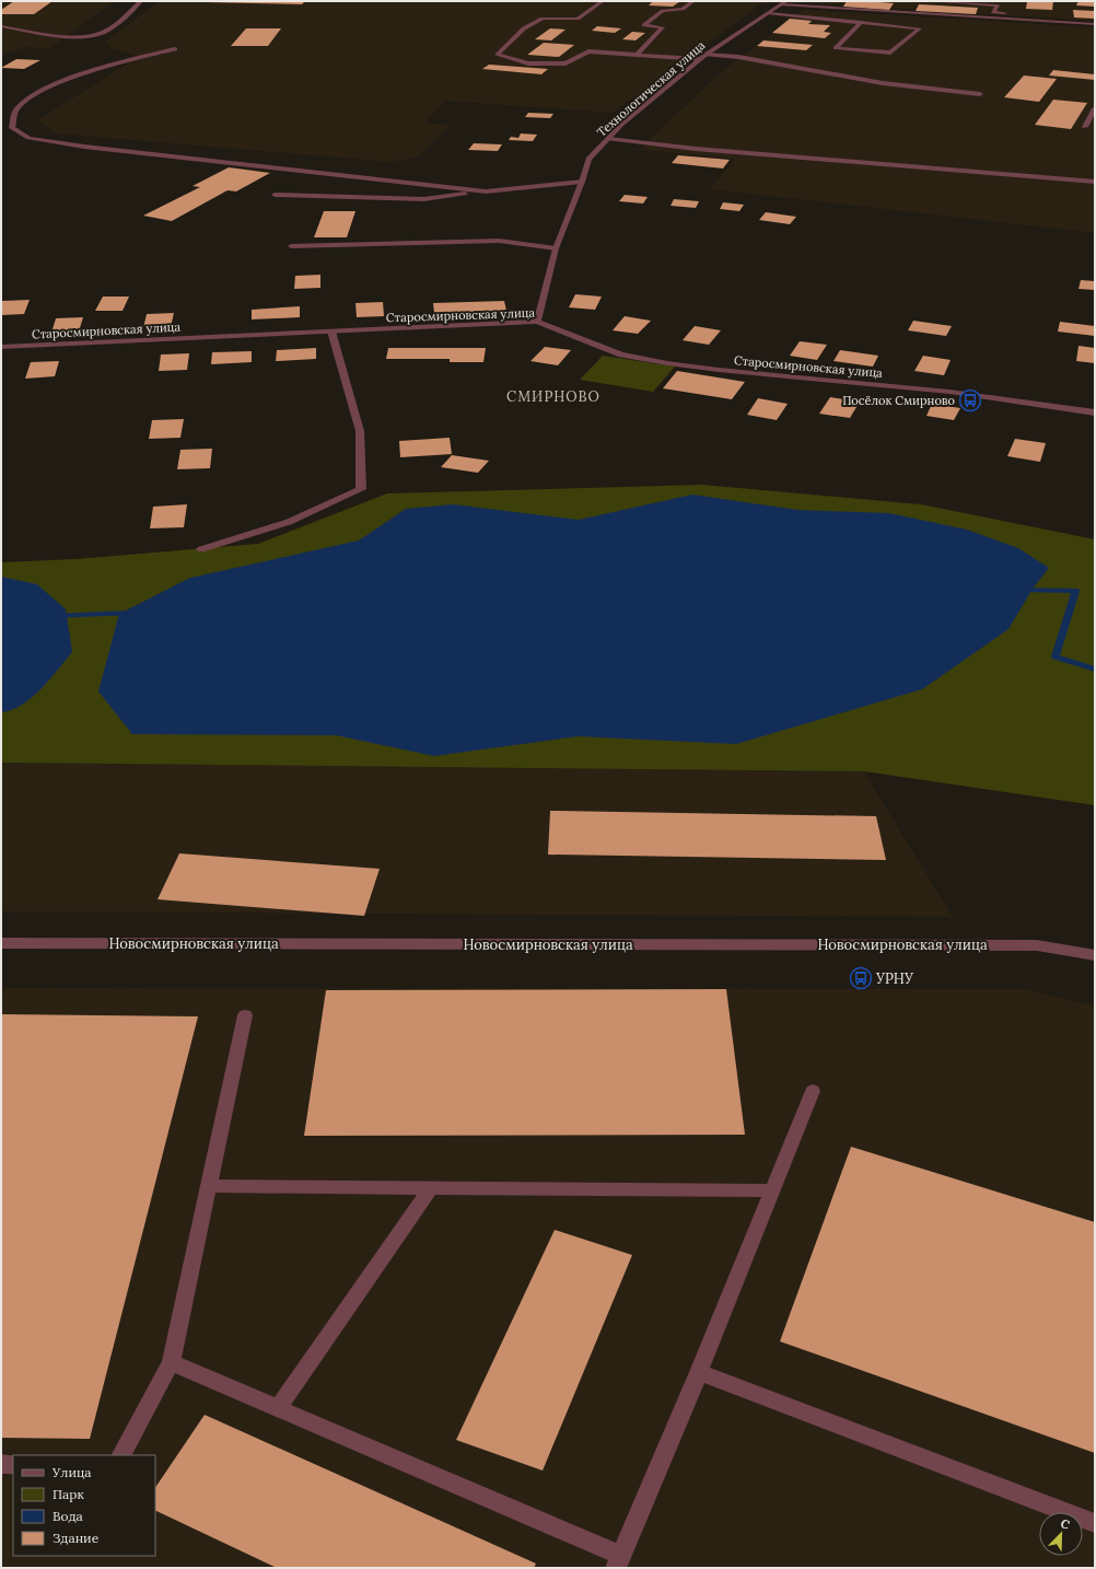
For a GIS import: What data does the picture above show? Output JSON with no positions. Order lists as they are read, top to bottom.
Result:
{
  "streets": {
    "street": ["Технологическая улица", "Старосмирновская улица", "Новосмирновская улица"]
  },
  "crossings": [
    ["Технологическая улица", "Старосмирновская улица"]
  ],
  "districts": ["СМИРНОВО"],
  "places": {
    "bus stop": ["Посёлок Смирново", "УРНУ"]
  },
  "legend": [
    "Улица",
    "Парк",
    "Вода",
    "Здание"
  ],
  "north": "top right"
}
